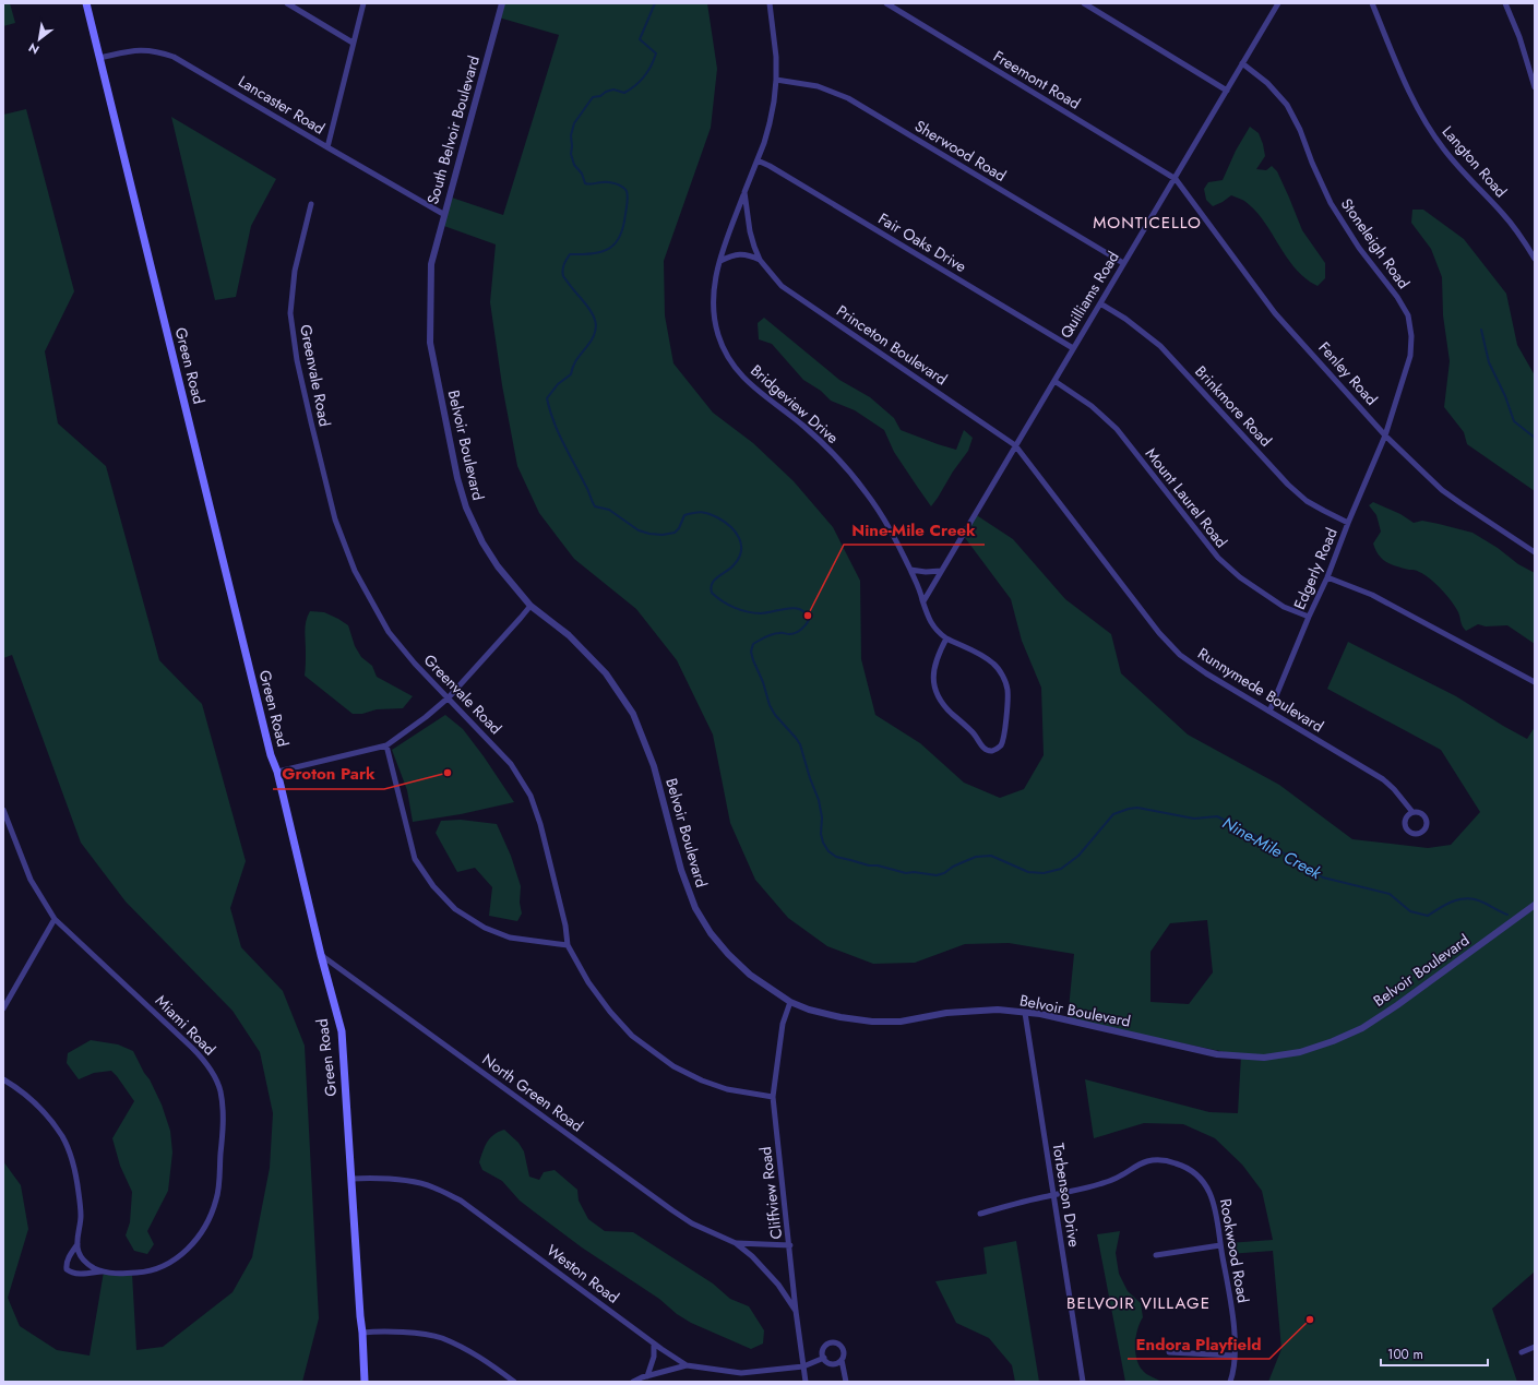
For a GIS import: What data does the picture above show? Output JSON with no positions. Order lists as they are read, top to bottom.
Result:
{
  "streets": {
    "main road": ["Green Road"],
    "street": [
      "Freemont Road",
      "Lancaster Road",
      "South Belvoir Boulevard",
      "Sherwood Road",
      "Langton Road",
      "Fair Oaks Drive",
      "Stoneleigh Road",
      "Quilliams Road",
      "Princeton Boulevard",
      "Fenley Road",
      "Greenvale Road",
      "Bridgeview Drive",
      "Brinkmore Road",
      "Belvoir Boulevard",
      "Mount Laurel Road",
      "Edgerly Road",
      "Runnymede Boulevard",
      "Miami Road",
      "North Green Road",
      "Cliffview Road",
      "Torbenson Drive",
      "Rookwood Road",
      "Weston Road"
    ]
  },
  "crossings": [
    ["Freemont Road", "Quilliams Road"],
    ["Freemont Road", "Fenley Road"],
    ["Lancaster Road", "South Belvoir Boulevard"],
    ["Lancaster Road", "Green Road"],
    ["South Belvoir Boulevard", "Belvoir Boulevard"],
    ["Sherwood Road", "Quilliams Road"],
    ["Fair Oaks Drive", "Quilliams Road"],
    ["Stoneleigh Road", "Quilliams Road"],
    ["Stoneleigh Road", "Fenley Road"],
    ["Stoneleigh Road", "Edgerly Road"],
    ["Quilliams Road", "Princeton Boulevard"],
    ["Quilliams Road", "Fenley Road"],
    ["Quilliams Road", "Bridgeview Drive"],
    ["Quilliams Road", "Brinkmore Road"],
    ["Quilliams Road", "Mount Laurel Road"],
    ["Quilliams Road", "Runnymede Boulevard"],
    ["Princeton Boulevard", "Bridgeview Drive"],
    ["Princeton Boulevard", "Runnymede Boulevard"],
    ["Green Road", "North Green Road"],
    ["Green Road", "Weston Road"],
    ["Fenley Road", "Edgerly Road"],
    ["Greenvale Road", "Cliffview Road"],
    ["Brinkmore Road", "Edgerly Road"],
    ["Belvoir Boulevard", "Cliffview Road"],
    ["Belvoir Boulevard", "Torbenson Drive"],
    ["Mount Laurel Road", "Edgerly Road"],
    ["Edgerly Road", "Runnymede Boulevard"],
    ["North Green Road", "Cliffview Road"],
    ["Cliffview Road", "Weston Road"],
    ["Torbenson Drive", "Rookwood Road"]
  ],
  "districts": ["MONTICELLO", "BELVOIR VILLAGE"],
  "water": ["Nine-Mile Creek"],
  "places": ["Nine-Mile Creek", "Groton Park", "Endora Playfield"],
  "scale_bar": "100 m",
  "north": "bottom left"
}
